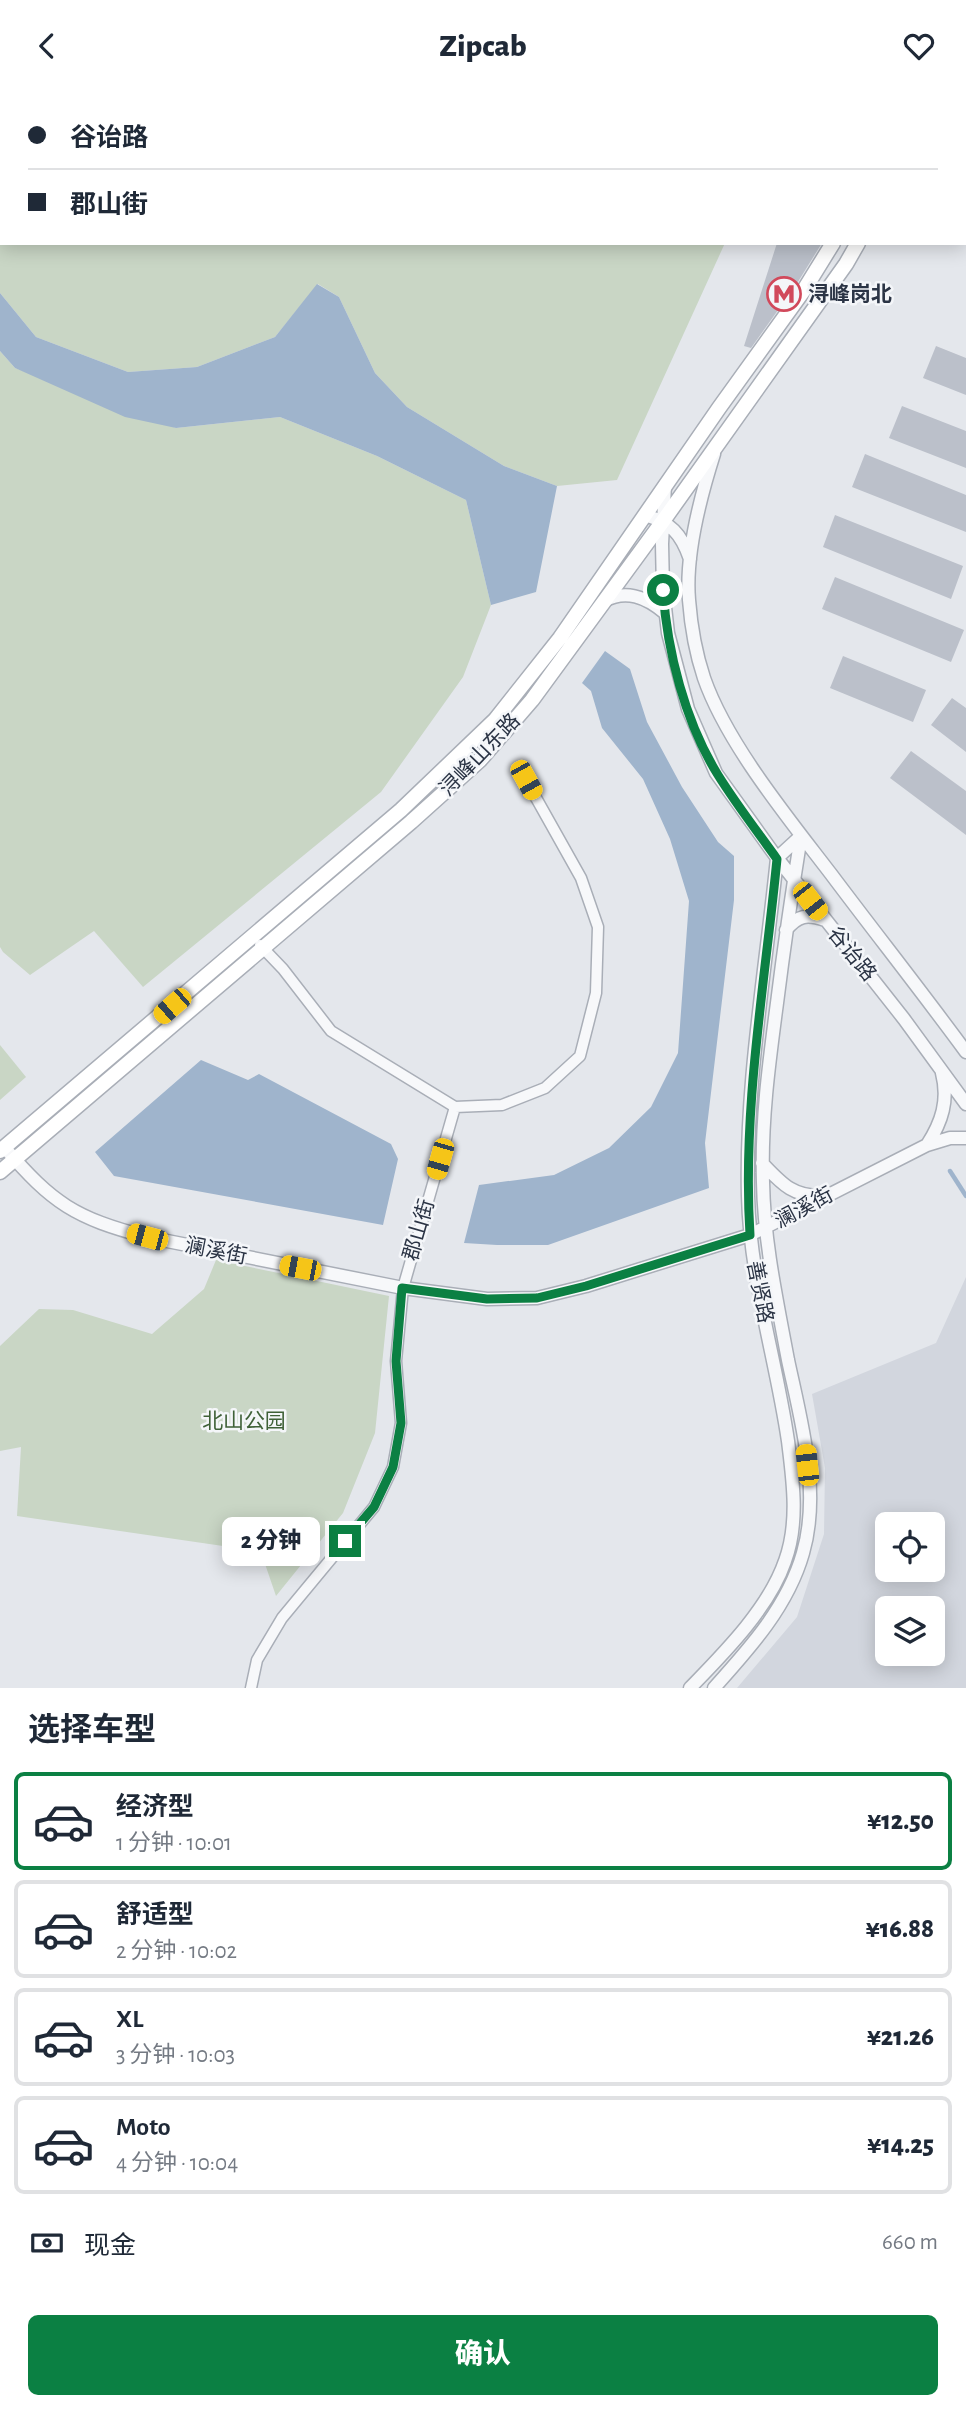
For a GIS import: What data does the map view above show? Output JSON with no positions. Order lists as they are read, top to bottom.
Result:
{
  "streets": {
    "main road": ["浔峰山东路"],
    "street": [
      "谷诒路",
      "澜溪街",
      "郡山街",
      "善贤路"
    ]
  },
  "crossings": [
    ["浔峰山东路", "谷诒路"],
    ["浔峰山东路", "澜溪街"],
    ["谷诒路", "善贤路"],
    ["澜溪街", "郡山街"],
    ["澜溪街", "善贤路"]
  ],
  "parks": ["北山公园"],
  "places": {
    "metro station": ["浔峰岗北"]
  },
  "page": {
    "header": "Zipcab",
    "banner": ["谷诒路", "郡山街"],
    "bubble": "2 分钟",
    "heading": "选择车型",
    "list": [
      {
        "name": "经济型",
        "note": "1 分钟 · 10:01",
        "value": "¥12.50"
      },
      {
        "name": "舒适型",
        "note": "2 分钟 · 10:02",
        "value": "¥16.88"
      },
      {
        "name": "XL",
        "note": "3 分钟 · 10:03",
        "value": "¥21.26"
      },
      {
        "name": "Moto",
        "note": "4 分钟 · 10:04",
        "value": "¥14.25"
      }
    ],
    "pay": ["现金", "660 m"],
    "buttons": "确认"
  }
}
